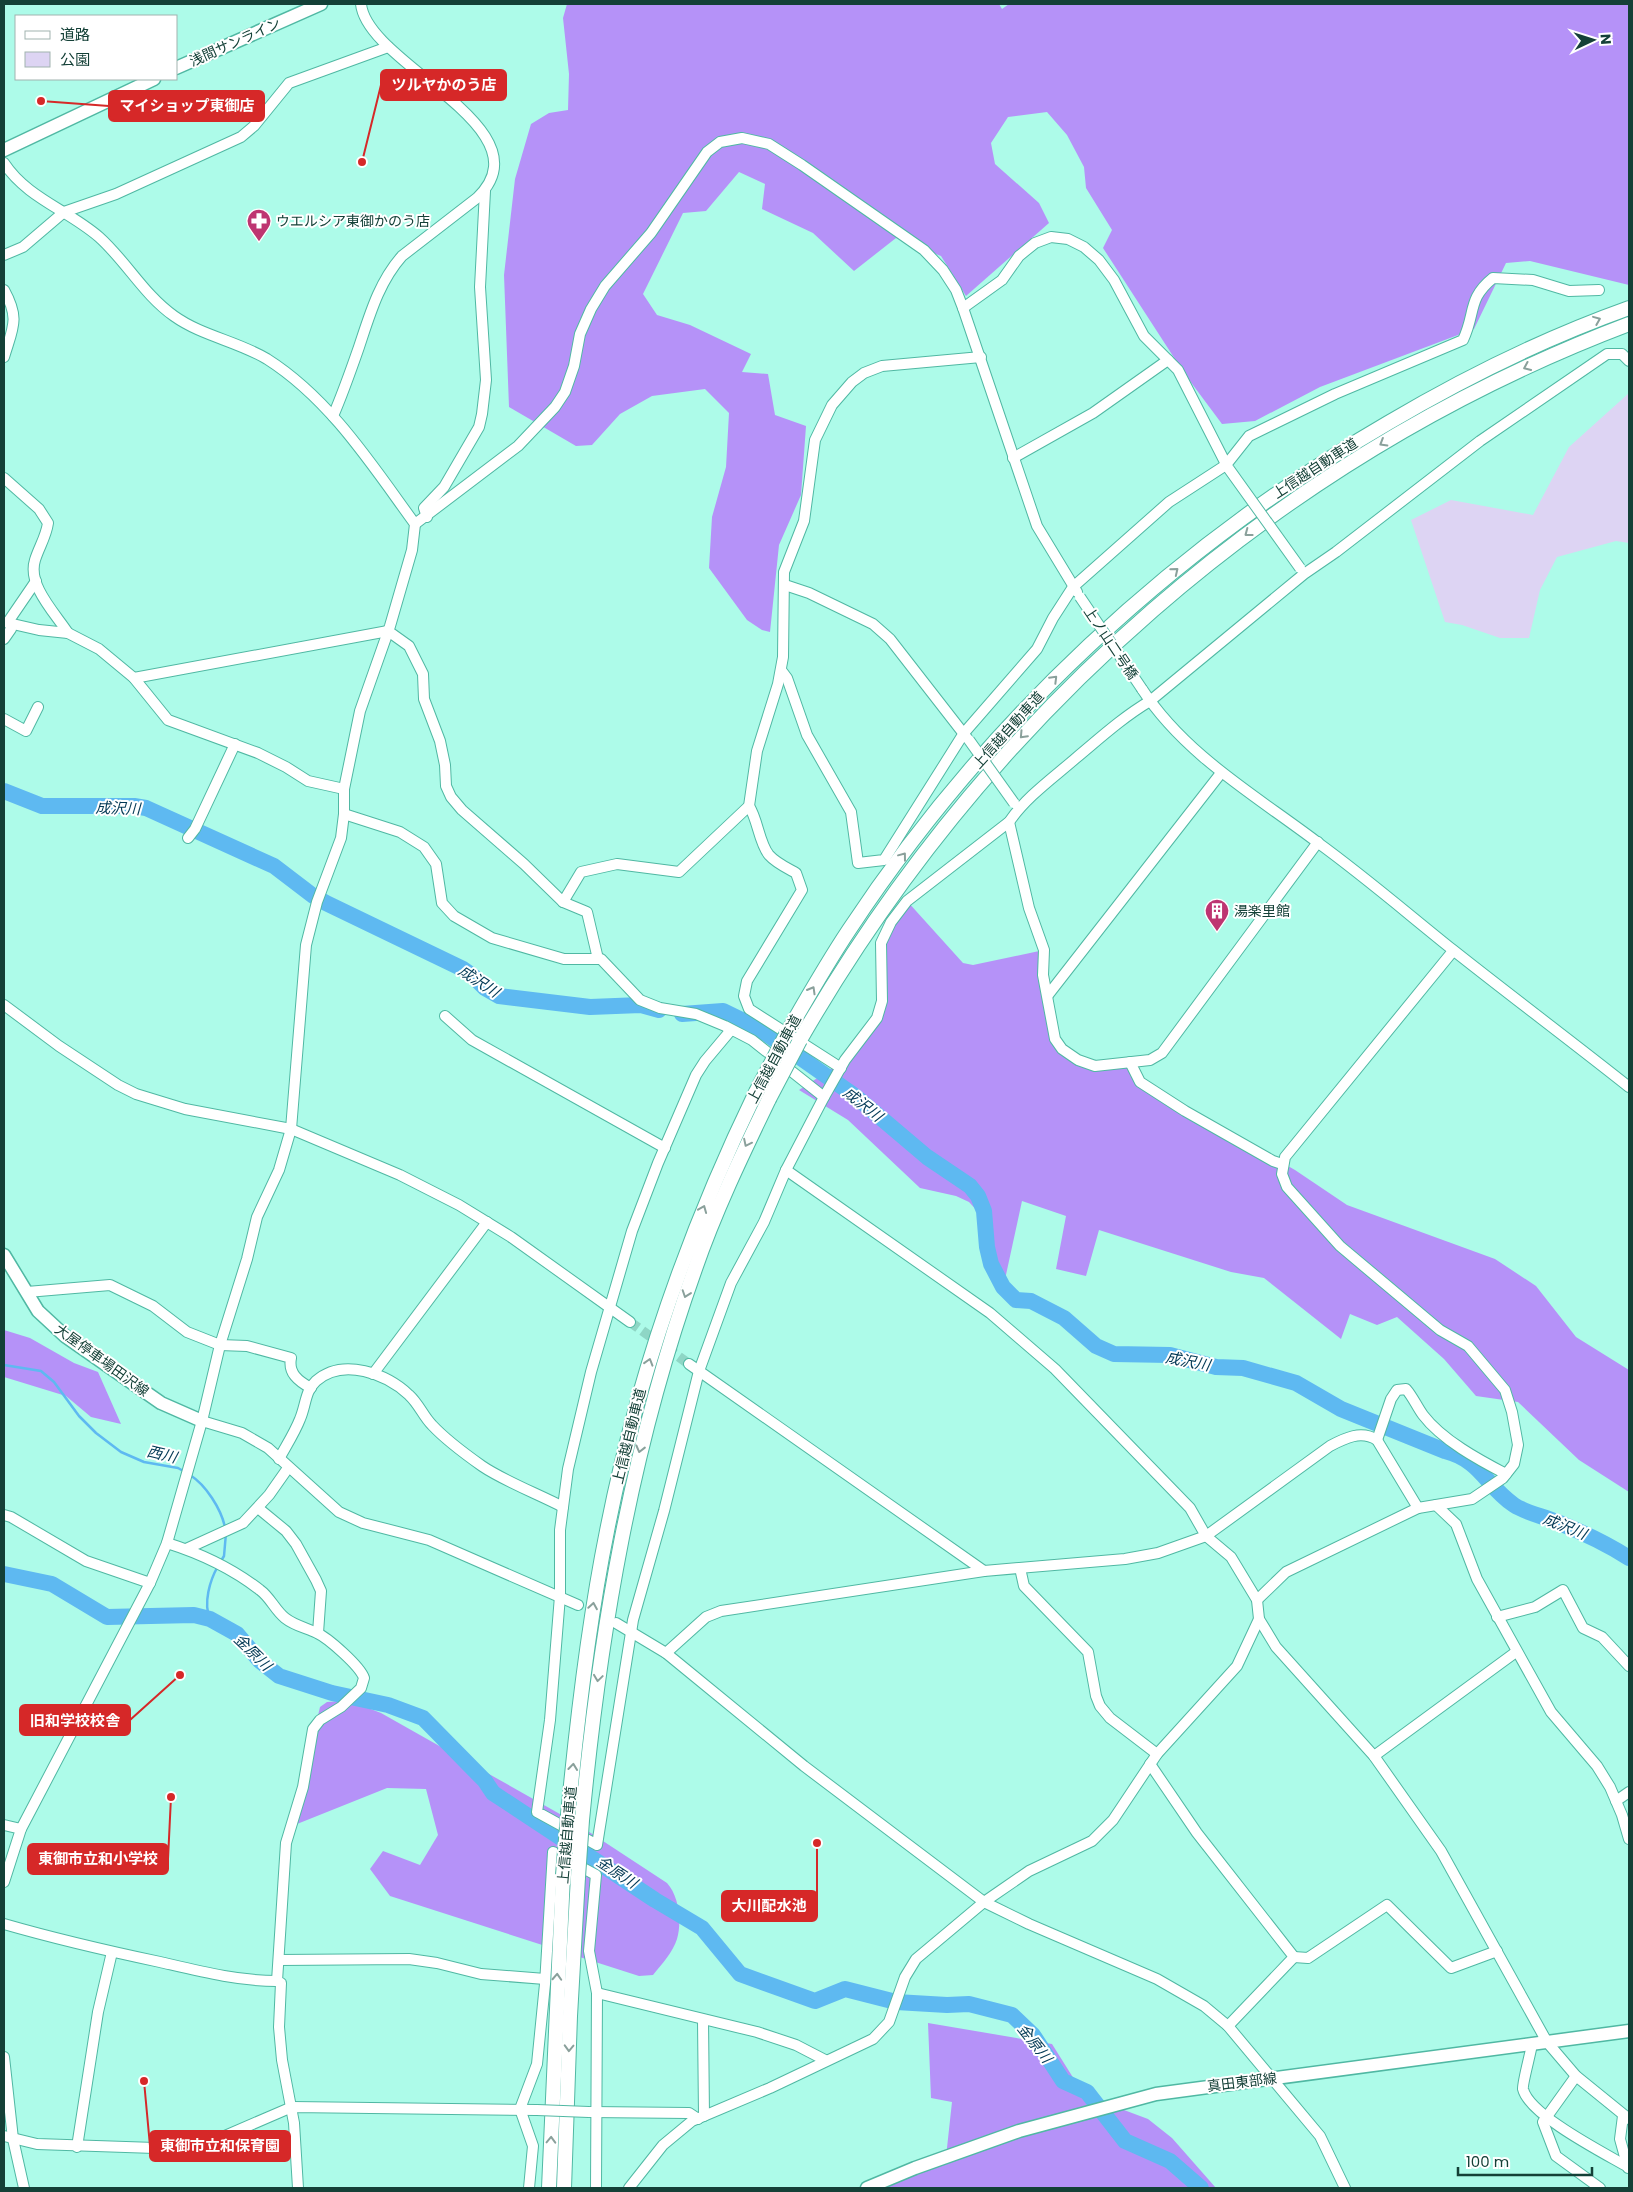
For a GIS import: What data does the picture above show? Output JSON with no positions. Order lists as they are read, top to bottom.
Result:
{
  "streets": {
    "highway": ["上信越自動車道"],
    "main road": ["浅間サンライン", "大屋停車場田沢線", "真田東部線"],
    "street": ["上ノ山二号橋"]
  },
  "water": ["成沢川", "西川", "金原川"],
  "places": {
    "other": [
      "マイショップ東御店",
      "ツルヤかのう店",
      "旧和学校校舎",
      "東御市立和小学校",
      "大川配水池",
      "東御市立和保育園"
    ],
    "pharmacy": ["ウエルシア東御かのう店"],
    "building": ["湯楽里館"]
  },
  "legend": ["道路", "公園"],
  "scale_bar": "100 m",
  "north": "right"
}
